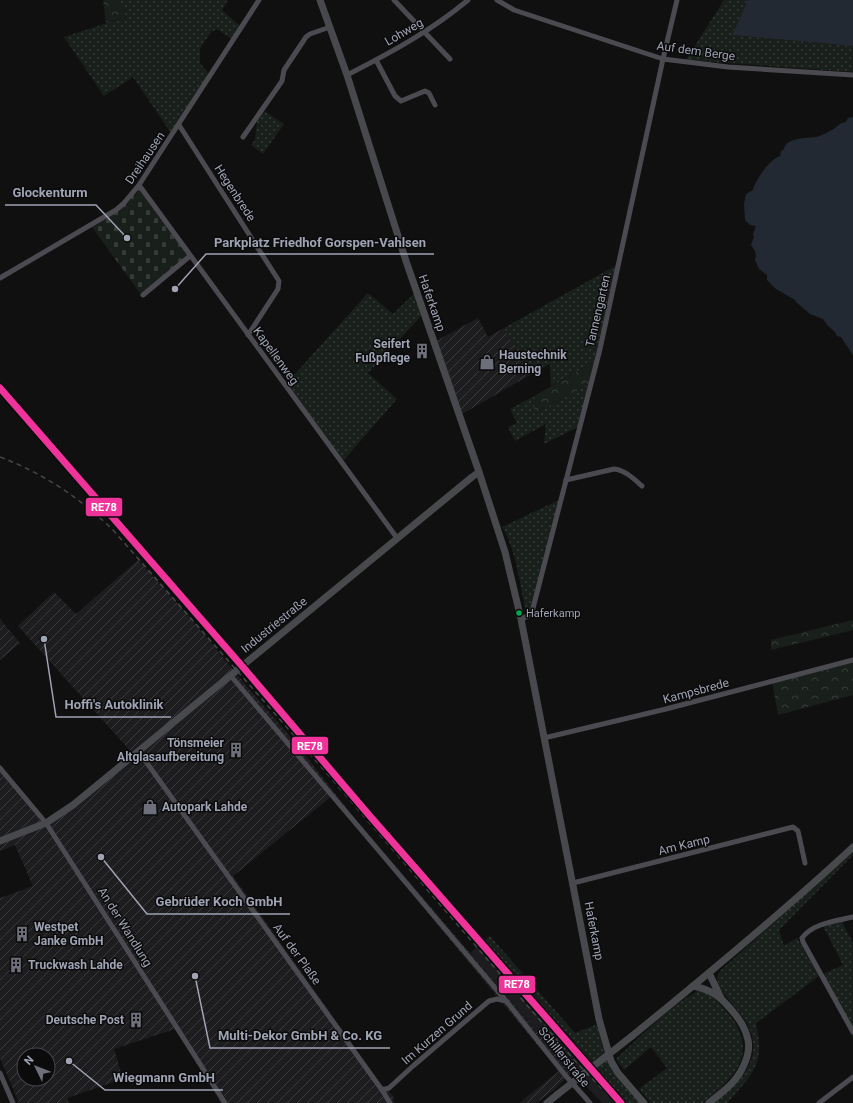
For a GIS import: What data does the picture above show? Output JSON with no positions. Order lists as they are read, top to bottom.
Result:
{
  "streets": {
    "street": [
      "Lohweg",
      "Auf dem Berge",
      "Dreihausen",
      "Hegenbrede",
      "Haferkamp",
      "Tannengarten",
      "Kapellenweg",
      "Industriestraße",
      "Kampsbrede",
      "Am Kamp",
      "An der Wandlung",
      "Auf der Plaße",
      "Im Kurzen Grund",
      "Schillerstraße"
    ]
  },
  "crossings": [
    ["Lohweg", "Haferkamp"],
    ["Auf dem Berge", "Tannengarten"],
    ["Dreihausen", "Hegenbrede"],
    ["Dreihausen", "Kapellenweg"],
    ["Hegenbrede", "Kapellenweg"],
    ["Haferkamp", "Tannengarten"],
    ["Haferkamp", "Industriestraße"],
    ["Haferkamp", "Kampsbrede"],
    ["Haferkamp", "Am Kamp"],
    ["Kapellenweg", "Industriestraße"],
    ["Industriestraße", "An der Wandlung"],
    ["Industriestraße", "Auf der Plaße"],
    ["Industriestraße", "Schillerstraße"],
    ["Auf der Plaße", "Im Kurzen Grund"],
    ["Im Kurzen Grund", "Schillerstraße"]
  ],
  "places": {
    "other": [
      "Glockenturm",
      "Parkplatz Friedhof Gorspen-Vahlsen",
      "Haferkamp",
      "Hoffi's Autoklinik",
      "Gebrüder Koch GmbH",
      "Multi-Dekor GmbH & Co. KG",
      "Wiegmann GmbH"
    ],
    "building": [
      "Seifert Fußpflege",
      "Tönsmeier Altglasaufbereitung",
      "Westpet Janke GmbH",
      "Truckwash Lahde",
      "Deutsche Post"
    ],
    "shop": ["Haustechnik Berning", "Autopark Lahde"]
  },
  "lines": ["transit line RE78"],
  "north": "top left"
}
